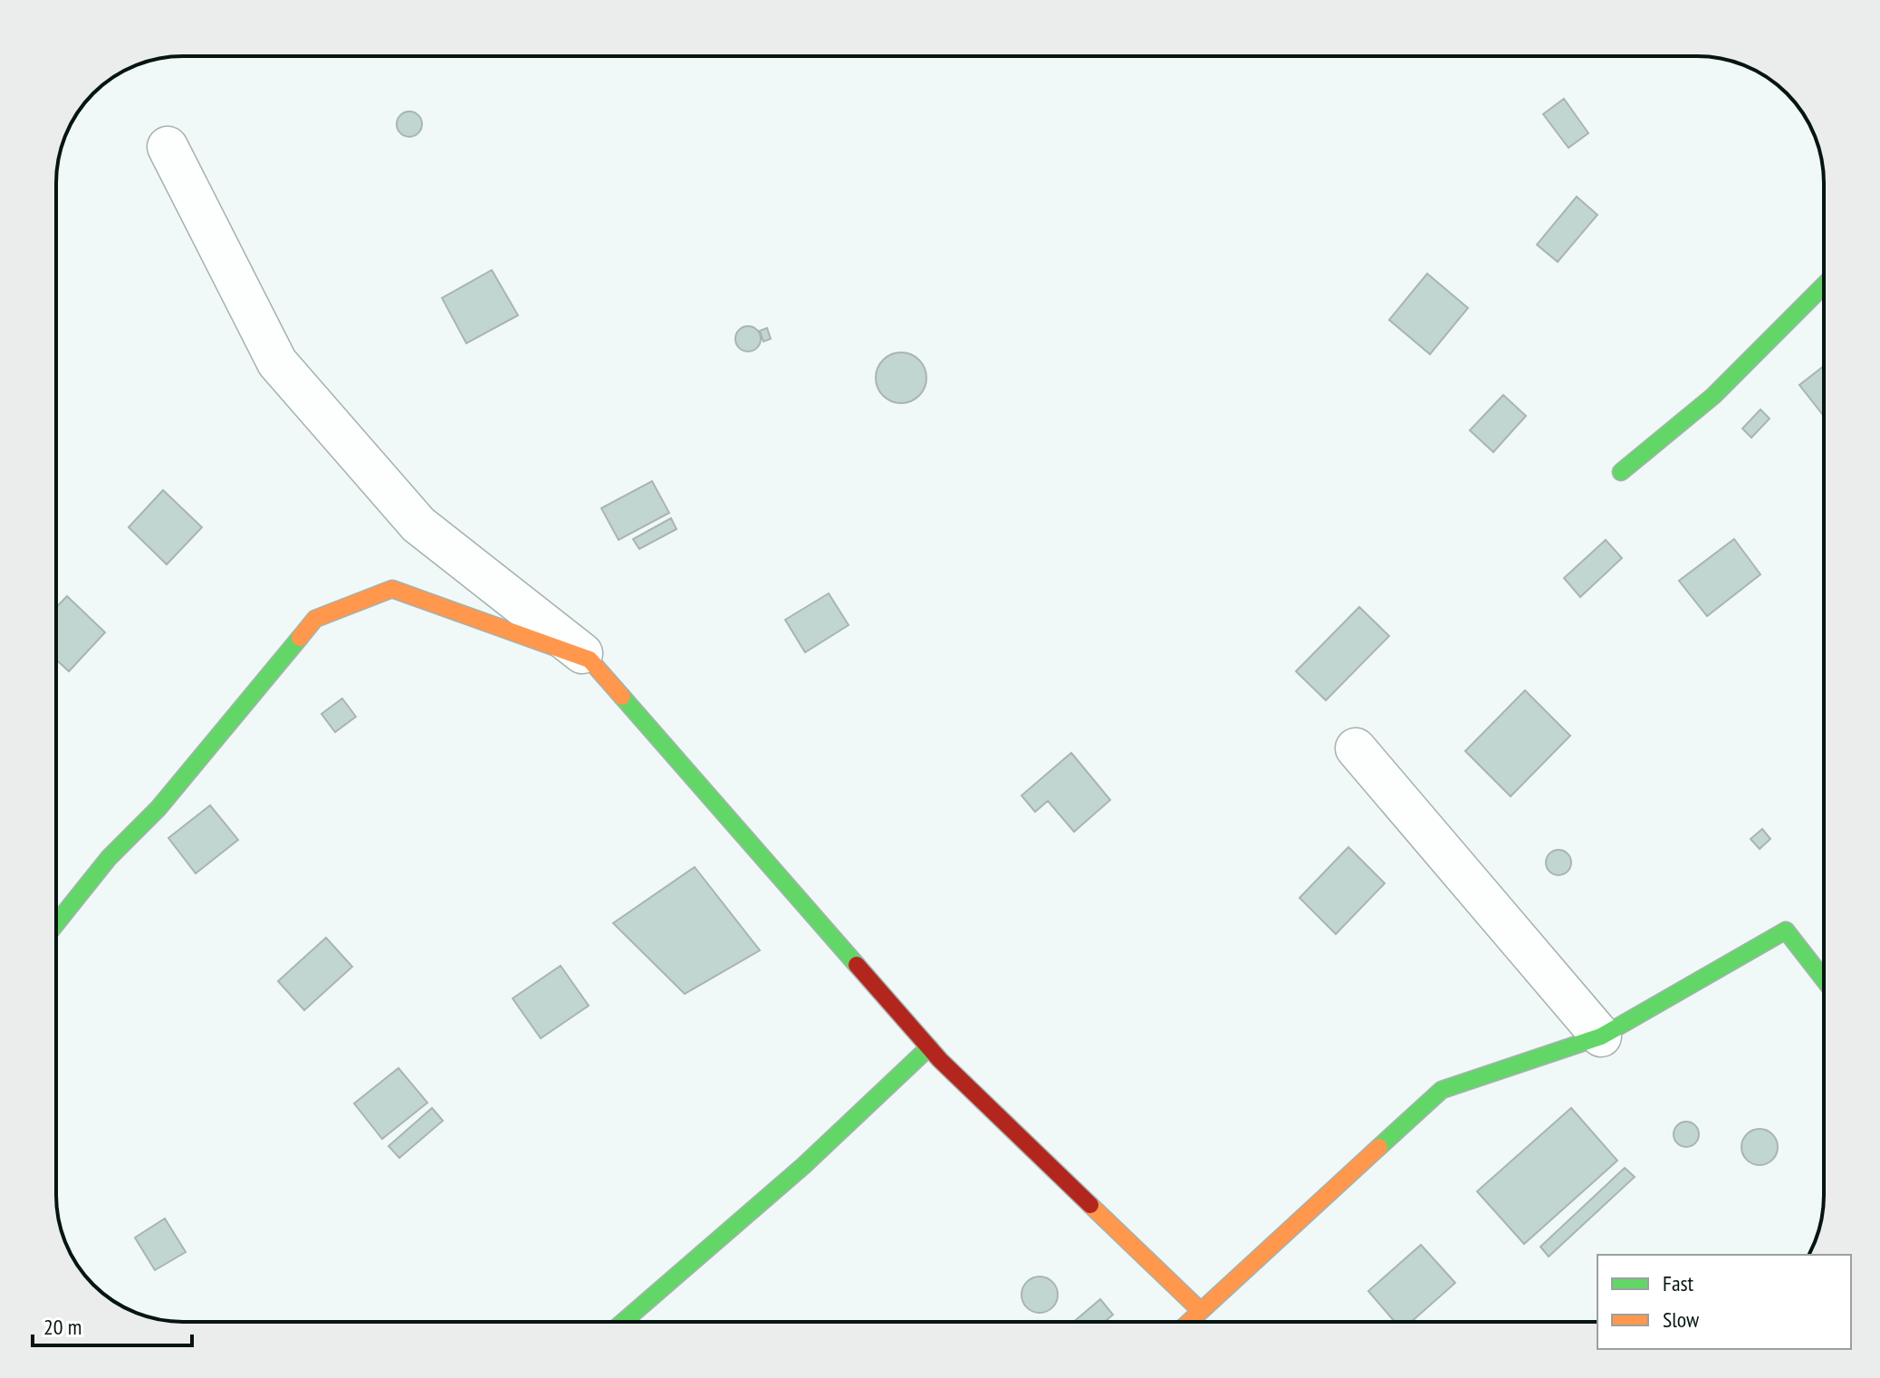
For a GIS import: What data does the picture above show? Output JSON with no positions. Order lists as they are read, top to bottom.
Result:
{
  "legend": ["Fast", "Slow"],
  "scale_bar": "20 m"
}
